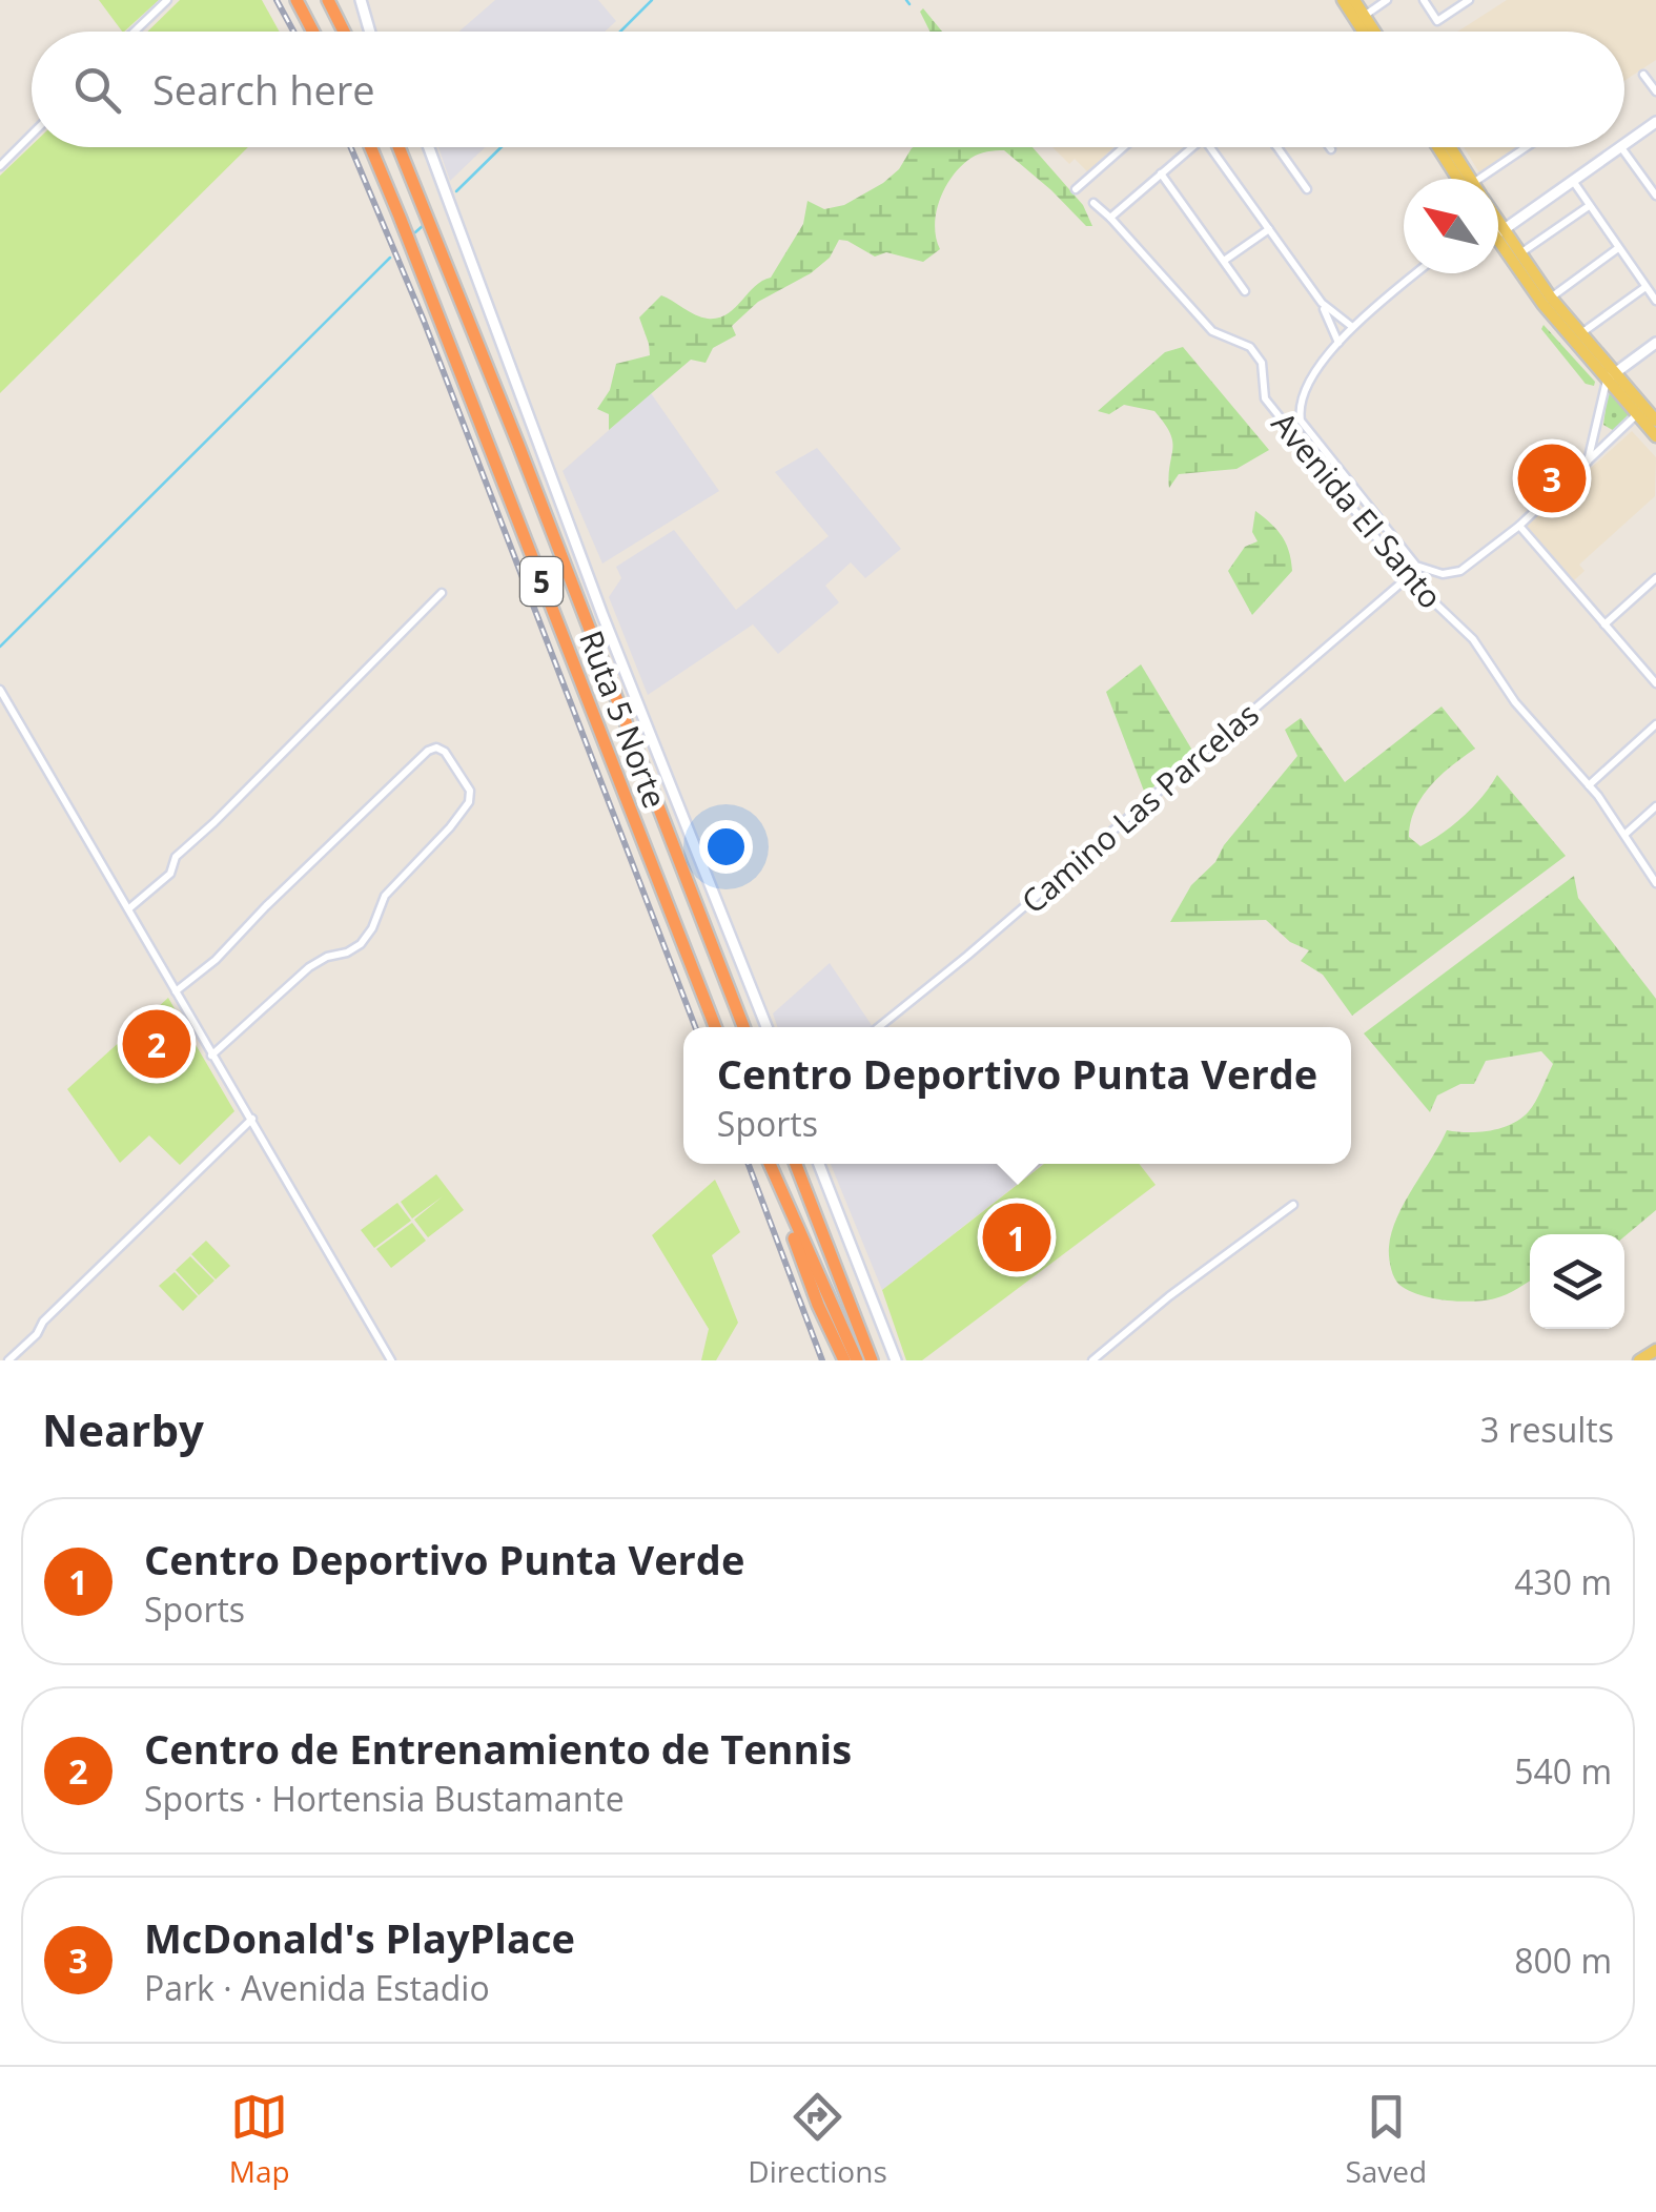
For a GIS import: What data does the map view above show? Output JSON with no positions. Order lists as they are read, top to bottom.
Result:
{
  "streets": {
    "highway": ["5", "Ruta 5 Norte"],
    "street": ["Avenida El Santo", "Camino Las Parcelas"]
  },
  "crossings": [
    ["Avenida El Santo", "Camino Las Parcelas"]
  ],
  "north": "top left",
  "page": {
    "search": "Search here",
    "pins": ["3", "2", "1"],
    "popup": ["Centro Deportivo Punta Verde", "Sports"],
    "heading": ["Nearby", "3 results"],
    "list": [
      {
        "mark": "1",
        "name": "Centro Deportivo Punta Verde",
        "note": "Sports",
        "value": "430 m"
      },
      {
        "mark": "2",
        "name": "Centro de Entrenamiento de Tennis",
        "note": "Sports · Hortensia Bustamante",
        "value": "540 m"
      },
      {
        "mark": "3",
        "name": "McDonald's PlayPlace",
        "note": "Park · Avenida Estadio",
        "value": "800 m"
      }
    ],
    "nav": ["Map", "Directions", "Saved"]
  }
}
